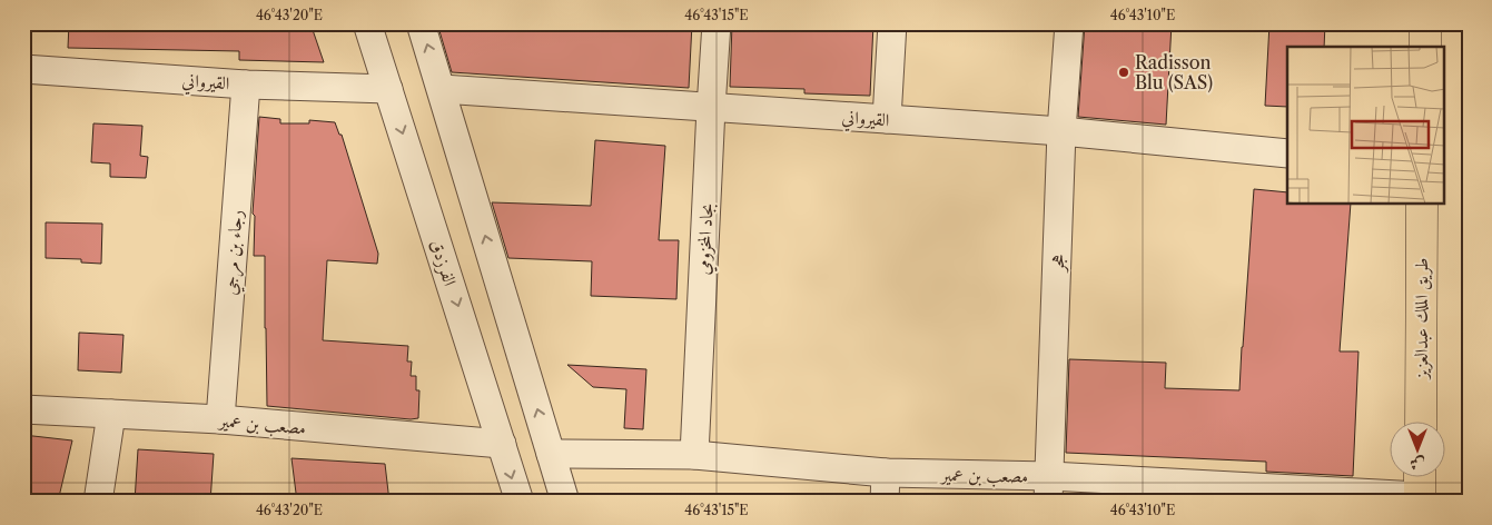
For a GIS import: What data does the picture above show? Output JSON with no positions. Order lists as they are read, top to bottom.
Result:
{
  "streets": {
    "main road": ["طريق الملك عبدالعزيز"],
    "street": [
      "القيرواني",
      "بجاد المخزومي",
      "رجاء بن مرجي",
      "الفرزدق",
      "هجر",
      "مصعب بن عمير"
    ]
  },
  "crossings": [
    ["القيرواني", "بجاد المخزومي"],
    ["القيرواني", "رجاء بن مرجي"],
    ["القيرواني", "الفرزدق"],
    ["القيرواني", "هجر"],
    ["بجاد المخزومي", "مصعب بن عمير"],
    ["رجاء بن مرجي", "مصعب بن عمير"],
    ["الفرزدق", "مصعب بن عمير"],
    ["هجر", "مصعب بن عمير"]
  ],
  "places": ["Radisson Blu (SAS)"],
  "north": "bottom",
  "coordinates": ["46°43'20\"E", "46°43'15\"E", "46°43'10\"E"]
}
